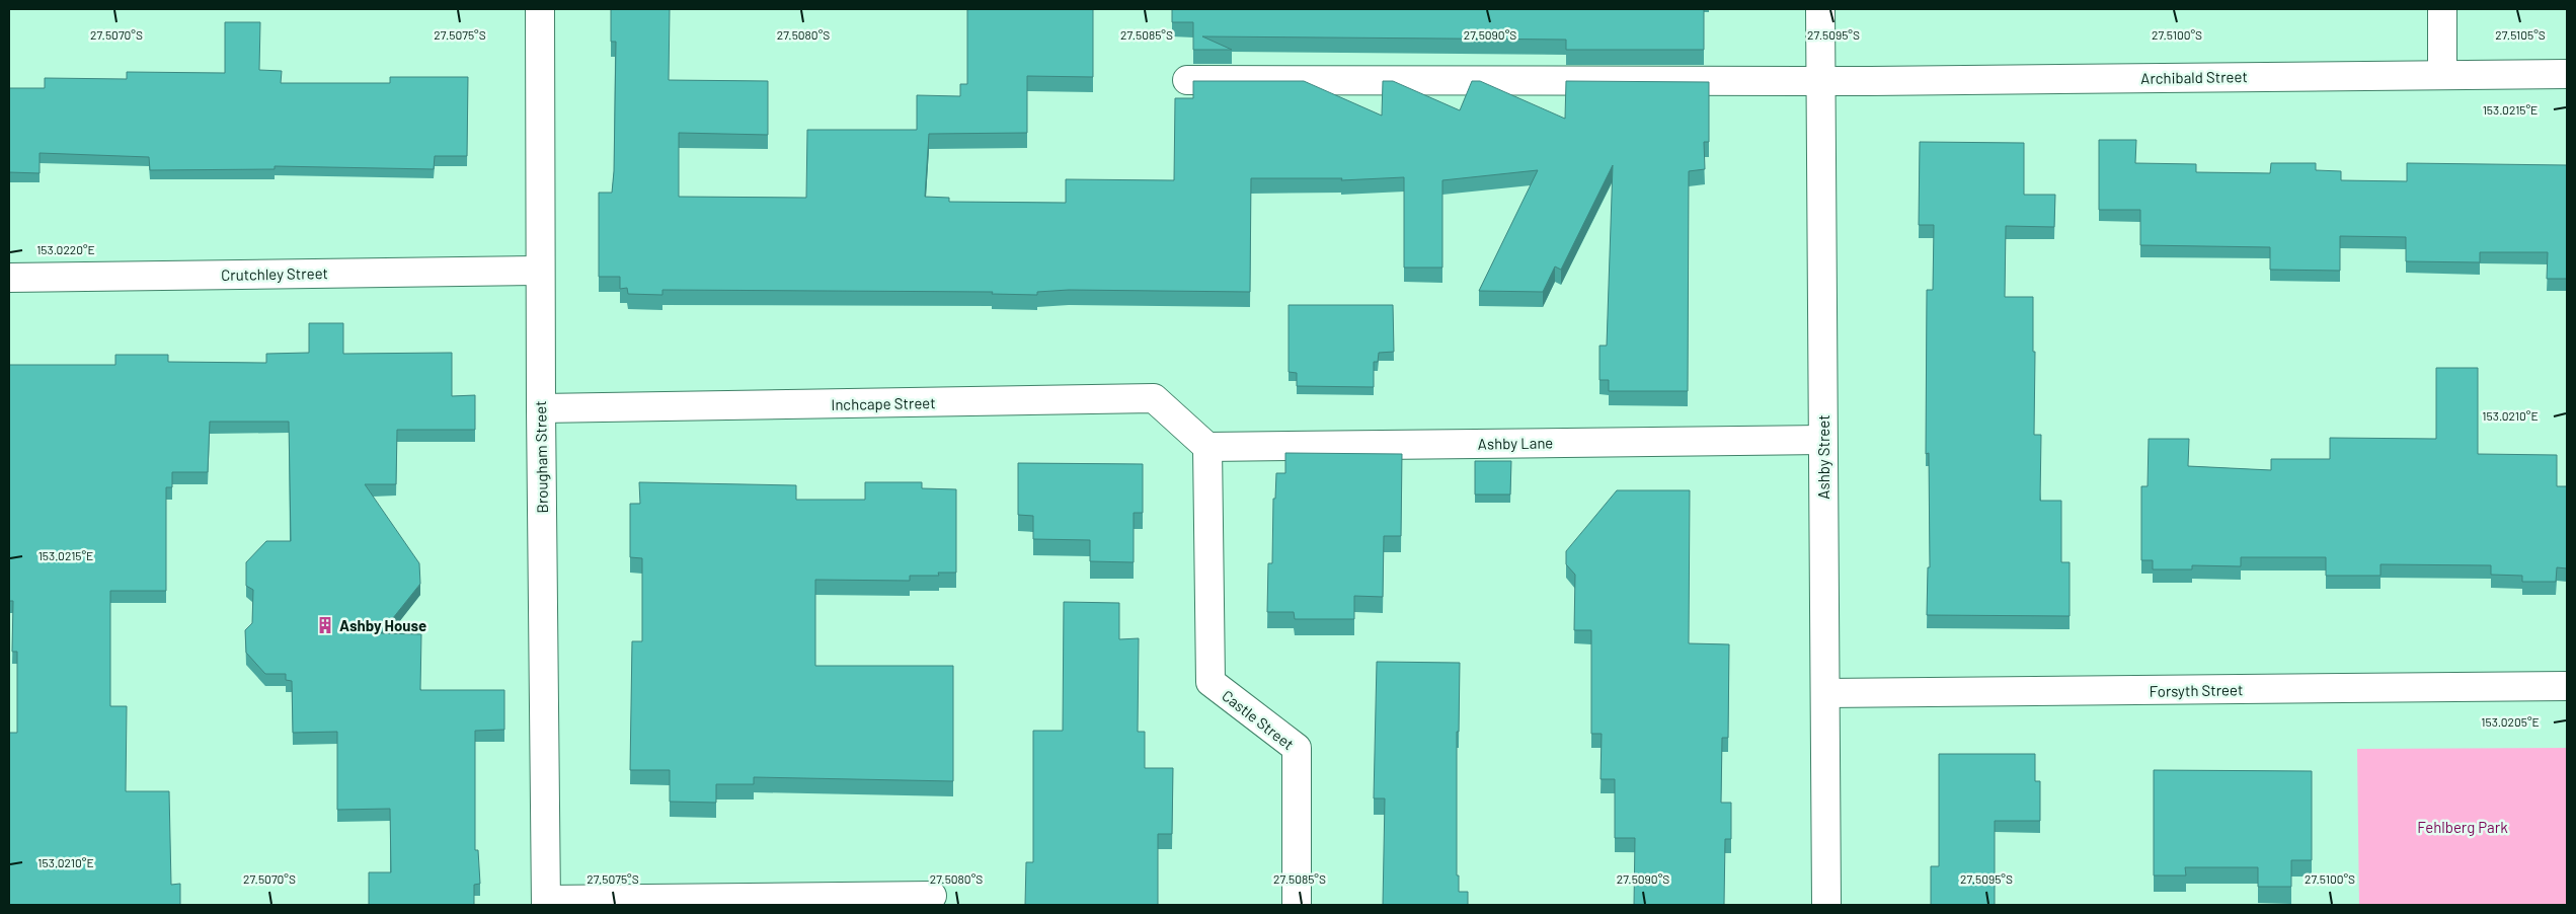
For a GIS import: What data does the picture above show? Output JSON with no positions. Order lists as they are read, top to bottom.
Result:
{
  "streets": {
    "street": [
      "Archibald Street",
      "Crutchley Street",
      "Inchcape Street",
      "Ashby Lane",
      "Brougham Street",
      "Ashby Street",
      "Forsyth Street",
      "Castle Street"
    ]
  },
  "crossings": [
    ["Archibald Street", "Ashby Street"],
    ["Crutchley Street", "Brougham Street"],
    ["Inchcape Street", "Ashby Lane"],
    ["Inchcape Street", "Brougham Street"],
    ["Inchcape Street", "Castle Street"],
    ["Ashby Lane", "Ashby Street"],
    ["Ashby Lane", "Castle Street"],
    ["Ashby Street", "Forsyth Street"]
  ],
  "parks": ["Fehlberg Park"],
  "places": {
    "building": ["Ashby House"]
  },
  "coordinates": [
    "27.5070°S",
    "27.5075°S",
    "27.5080°S",
    "27.5085°S",
    "27.5090°S",
    "27.5095°S",
    "27.5100°S",
    "27.5105°S",
    "153.0215°E",
    "153.0220°E",
    "153.0210°E",
    "153.0205°E"
  ]
}
